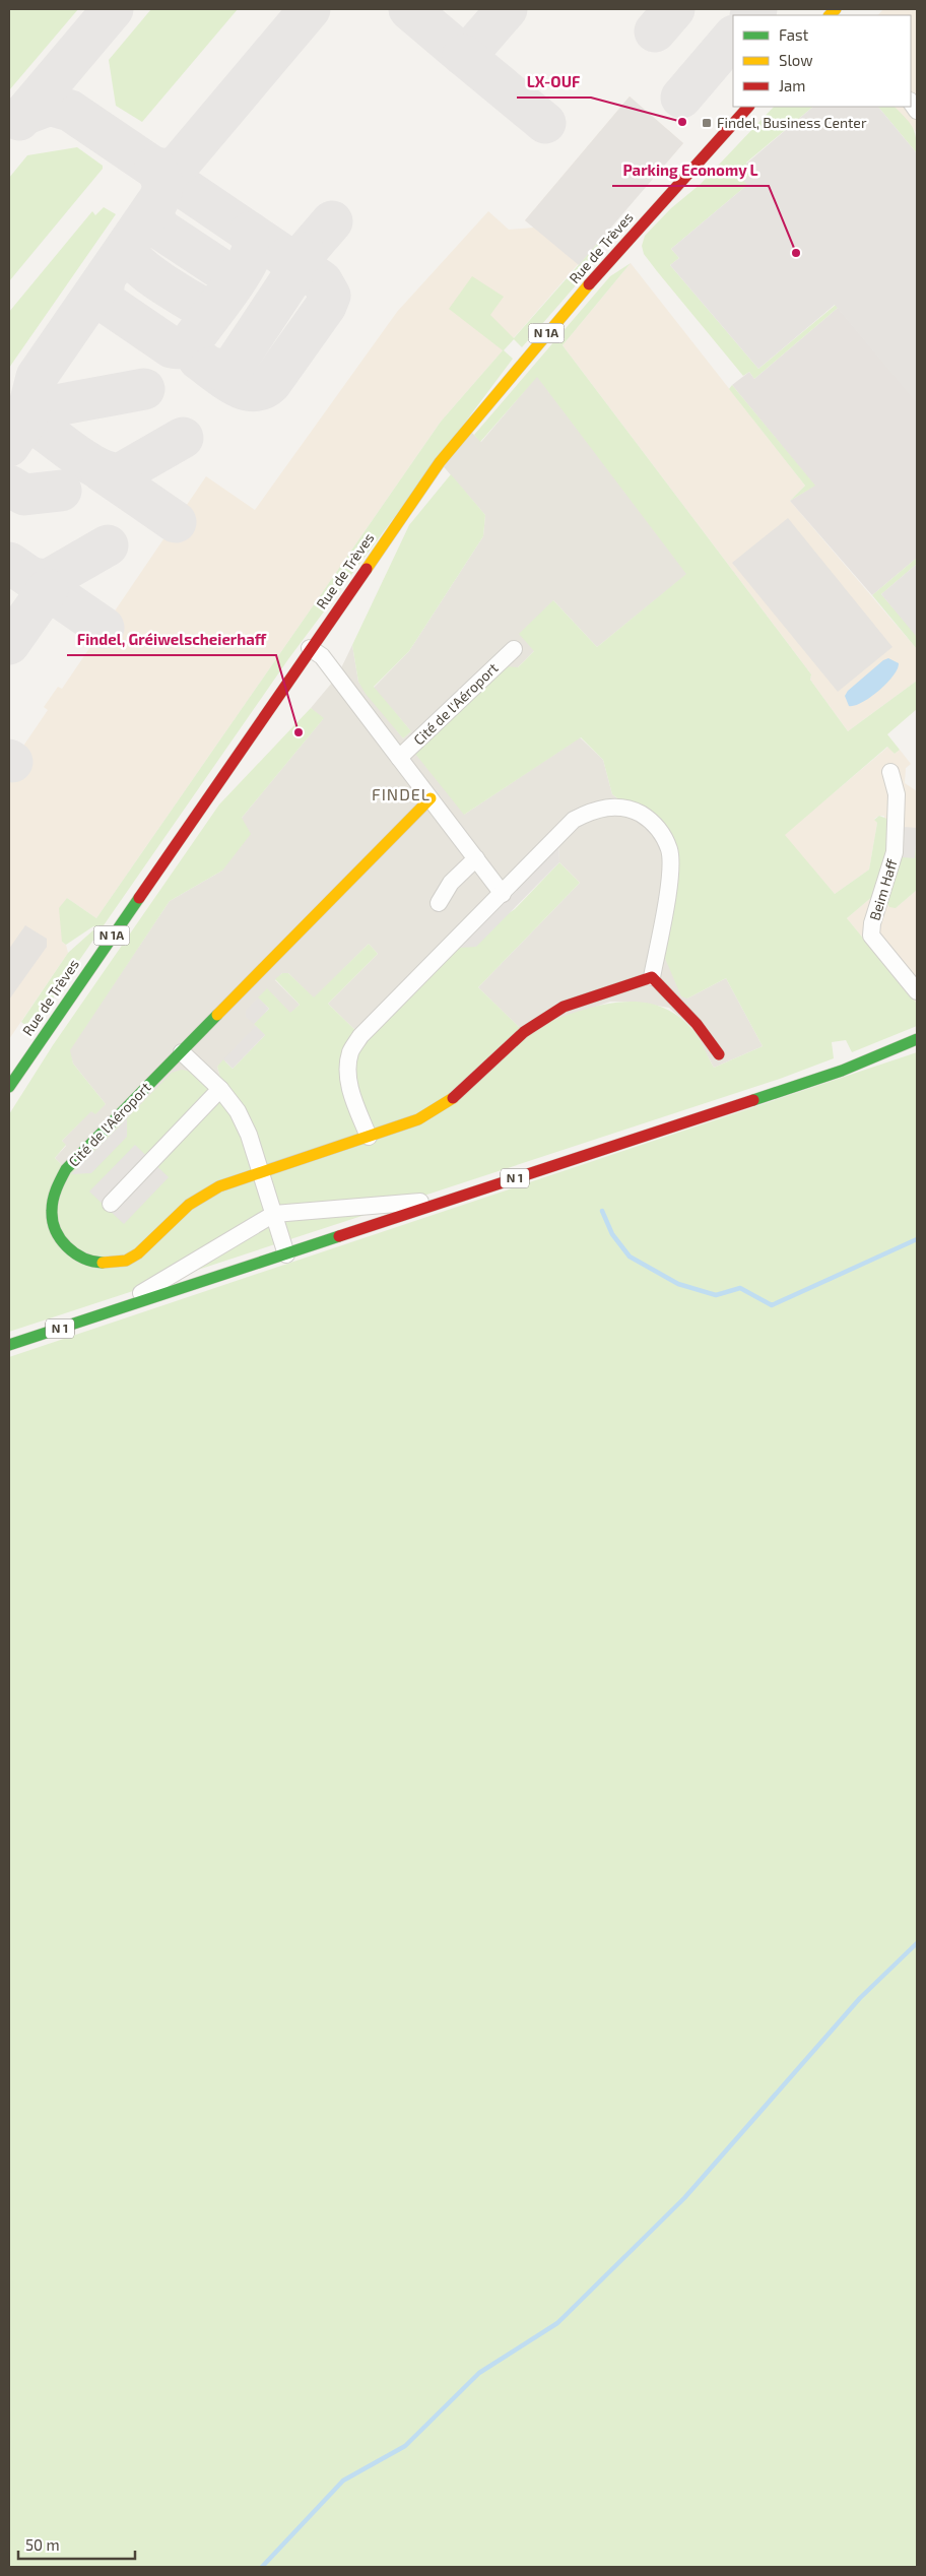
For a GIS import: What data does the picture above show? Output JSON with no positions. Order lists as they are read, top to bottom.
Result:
{
  "streets": {
    "main road": [
      "Rue de Trèves",
      "N 1A",
      "Cité de l'Aéroport",
      "N 1"
    ],
    "street": ["Beim Haff"]
  },
  "districts": ["FINDEL"],
  "places": {
    "other": ["LX-OUF", "Parking Economy L", "Findel, Gréiwelscheierhaff"],
    "transit": ["Findel, Business Center"]
  },
  "legend": ["Fast", "Slow", "Jam"],
  "scale_bar": "50 m"
}
